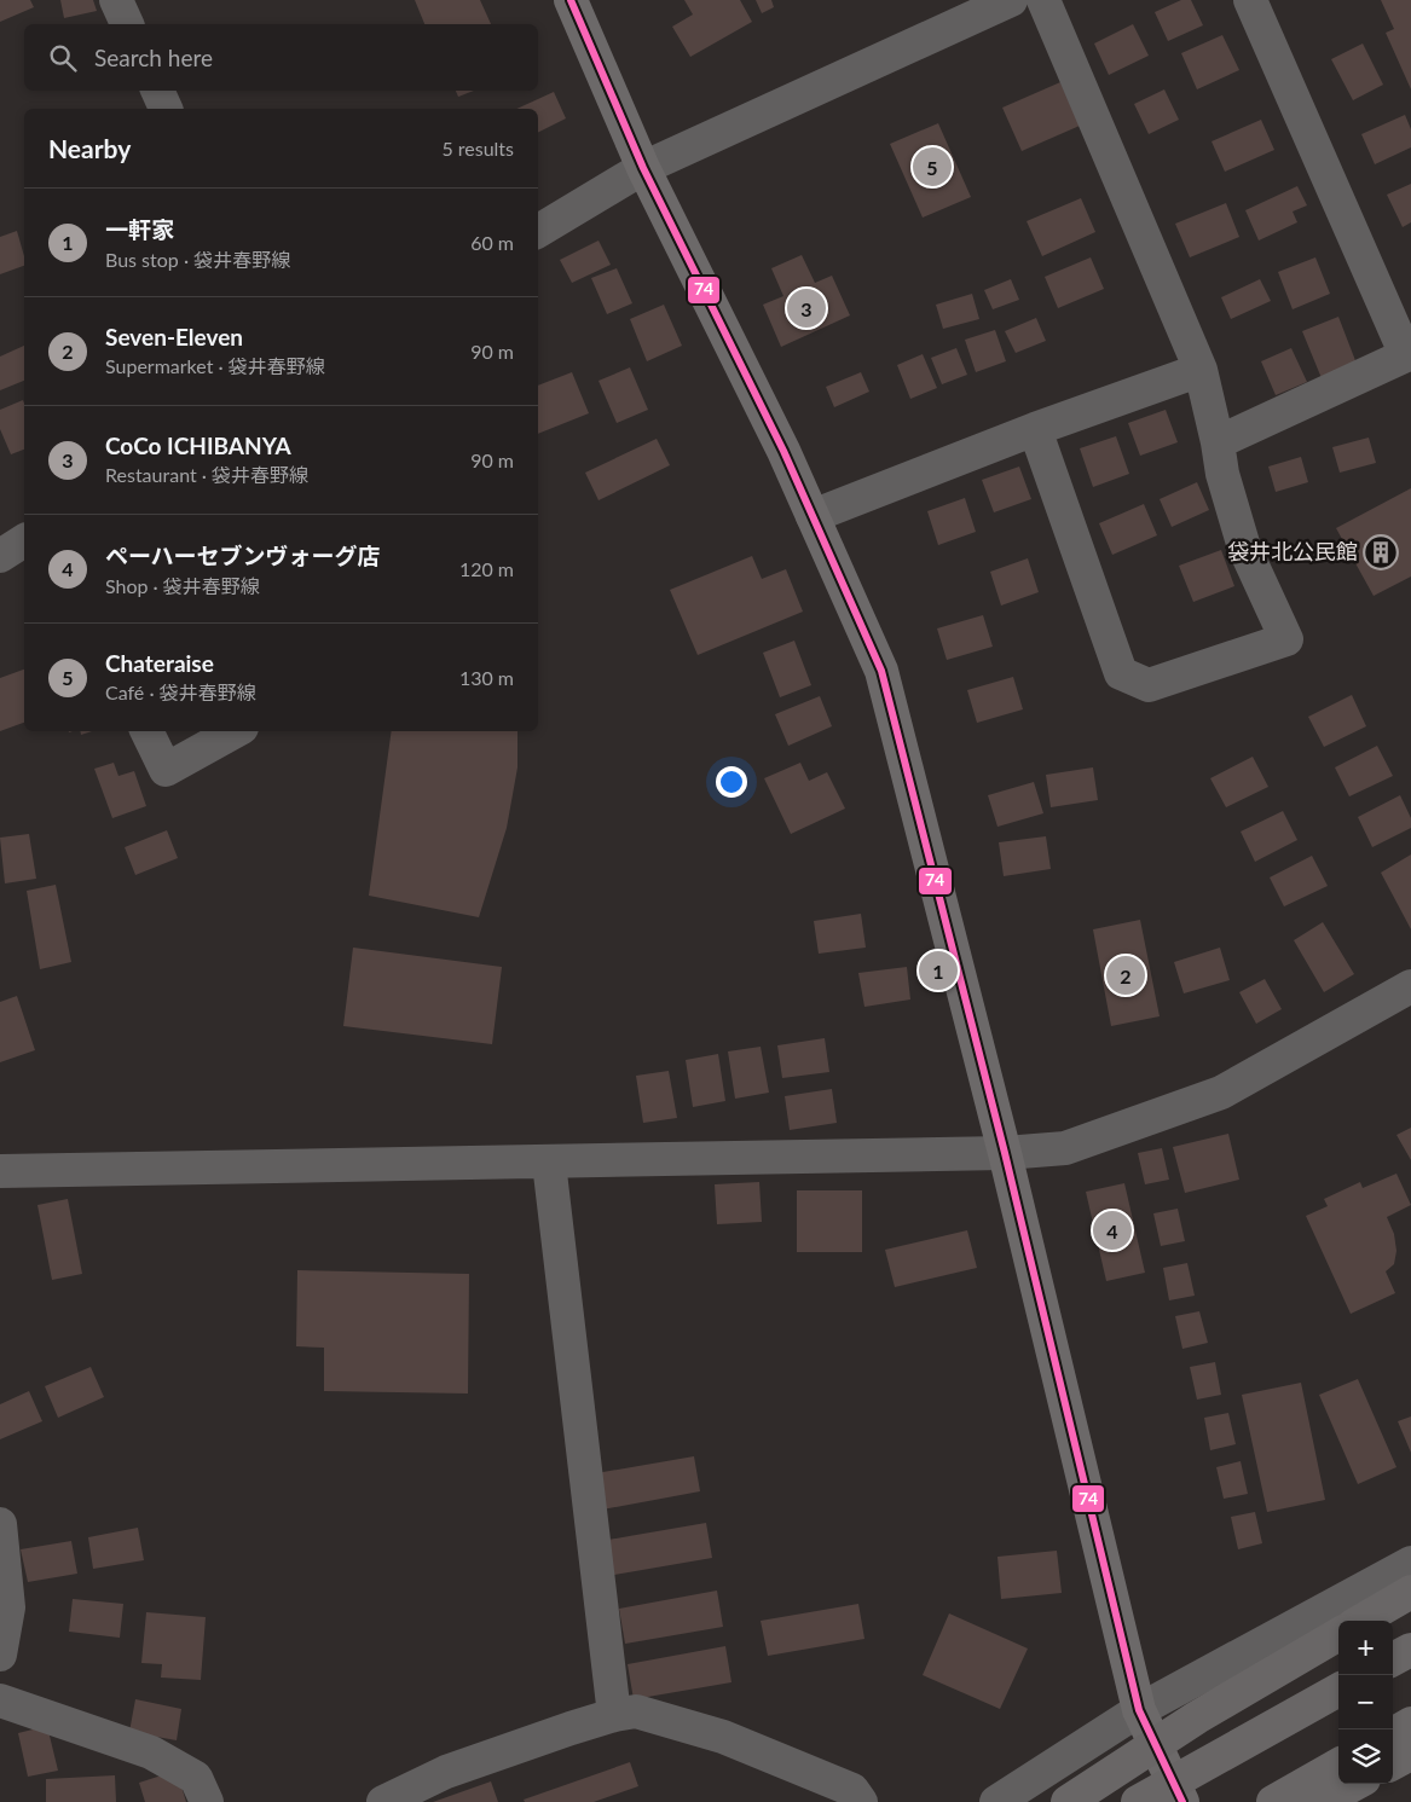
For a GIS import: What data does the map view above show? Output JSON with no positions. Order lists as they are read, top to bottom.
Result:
{
  "places": {
    "building": ["袋井北公民館"]
  },
  "lines": ["transit line 74"],
  "page": {
    "search": "Search here",
    "heading": ["Nearby", "5 results"],
    "pins": [
      "5",
      "3",
      "1",
      "2",
      "4"
    ],
    "list": [
      {
        "mark": "1",
        "name": "一軒家",
        "note": "Bus stop · 袋井春野線",
        "value": "60 m"
      },
      {
        "mark": "2",
        "name": "Seven-Eleven",
        "note": "Supermarket · 袋井春野線",
        "value": "90 m"
      },
      {
        "mark": "3",
        "name": "CoCo ICHIBANYA",
        "note": "Restaurant · 袋井春野線",
        "value": "90 m"
      },
      {
        "mark": "4",
        "name": "ペーハーセブンヴォーグ店",
        "note": "Shop · 袋井春野線",
        "value": "120 m"
      },
      {
        "mark": "5",
        "name": "Chateraise",
        "note": "Café · 袋井春野線",
        "value": "130 m"
      }
    ],
    "map_buttons": ["+", "−"]
  }
}
